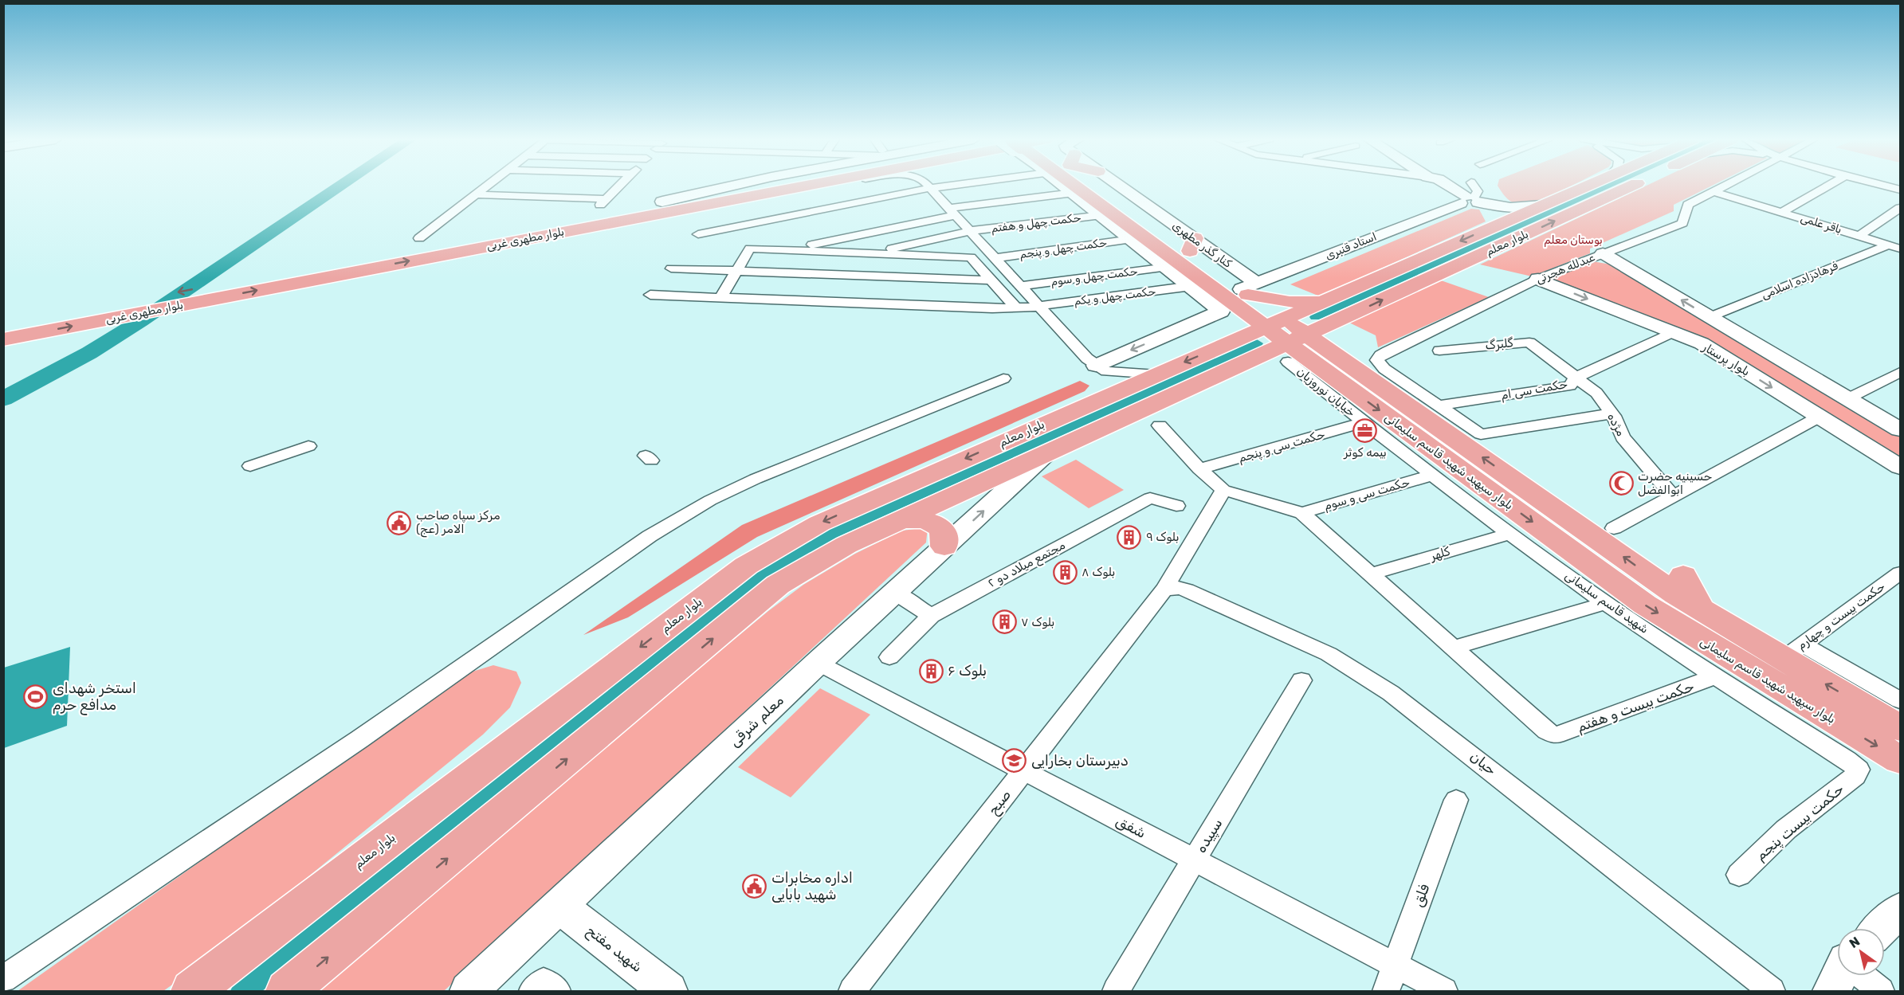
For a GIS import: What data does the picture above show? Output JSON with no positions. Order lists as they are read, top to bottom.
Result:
{
  "streets": {
    "main road": ["بلوار مطهری غربی", "بلوار معلم", "بلوار سپهبد شهید قاسم سلیمانی"],
    "street": [
      "حکمت چهل و هفتم",
      "باقر علمی",
      "کنار گذر مطهری",
      "استاد قنبری",
      "حکمت چهل و پنجم",
      "عبدلله هجرتی",
      "حکمت چهل و سوم",
      "فرهادزاده اسلامی",
      "حکمت چهل و یکم",
      "گلبرگ",
      "بلوار پرستار",
      "حکمت سی ام",
      "خیابان نوروزیان",
      "مژده",
      "حکمت سی و پنجم",
      "حکمت سی و سوم",
      "کلهر",
      "مجتمع میلاد دو ۲",
      "شهید قاسم سلیمانی",
      "حکمت بیست و چهارم",
      "حکمت بیست و هفتم",
      "معلم شرقی",
      "حیان",
      "صبح",
      "حکمت بیست پنجم",
      "شفق",
      "سپیده",
      "فلق",
      "شهید مفتح"
    ]
  },
  "crossings": [
    ["باقر علمی", "عبدلله هجرتی"],
    ["باقر علمی", "فرهادزاده اسلامی"],
    ["بلوار معلم", "خیابان نوروزیان"],
    ["بلوار معلم", "بلوار سپهبد شهید قاسم سلیمانی"],
    ["کنار گذر مطهری", "بلوار سپهبد شهید قاسم سلیمانی"],
    ["استاد قنبری", "بلوار سپهبد شهید قاسم سلیمانی"],
    ["عبدلله هجرتی", "بلوار پرستار"],
    ["عبدلله هجرتی", "حکمت سی ام"],
    ["حکمت چهل و سوم", "حکمت چهل و یکم"],
    ["حکمت چهل و سوم", "بلوار سپهبد شهید قاسم سلیمانی"],
    ["حکمت چهل و یکم", "بلوار سپهبد شهید قاسم سلیمانی"],
    ["گلبرگ", "حکمت سی ام"],
    ["گلبرگ", "مژده"],
    ["بلوار پرستار", "حکمت سی ام"],
    ["حکمت سی ام", "مژده"],
    ["خیابان نوروزیان", "حکمت سی و پنجم"],
    ["خیابان نوروزیان", "بلوار سپهبد شهید قاسم سلیمانی"],
    ["خیابان نوروزیان", "شهید قاسم سلیمانی"],
    ["حکمت سی و پنجم", "شهید قاسم سلیمانی"],
    ["بلوار سپهبد شهید قاسم سلیمانی", "حکمت بیست و چهارم"],
    ["حکمت سی و سوم", "شهید قاسم سلیمانی"],
    ["کلهر", "شهید قاسم سلیمانی"],
    ["شهید قاسم سلیمانی", "حکمت بیست و هفتم"],
    ["شهید قاسم سلیمانی", "حکمت بیست پنجم"],
    ["معلم شرقی", "شفق"],
    ["معلم شرقی", "شهید مفتح"],
    ["حیان", "صبح"],
    ["صبح", "شفق"],
    ["شفق", "سپیده"],
    ["شفق", "فلق"]
  ],
  "parks": ["بوستان معلم"],
  "places": {
    "office": ["بیمه کوثر"],
    "mosque": ["حسینیه حضرت ابوالفضل"],
    "public building": ["مرکز سپاه صاحب الامر (عج)", "اداره مخابرات شهید بابایی"],
    "building": [
      "بلوک ۹",
      "بلوک ۸",
      "بلوک ۷",
      "بلوک ۶"
    ],
    "sports": ["استخر شهدای مدافع حرم"],
    "school or university": ["دبیرستان بخارایی"]
  },
  "north": "top left"
}
